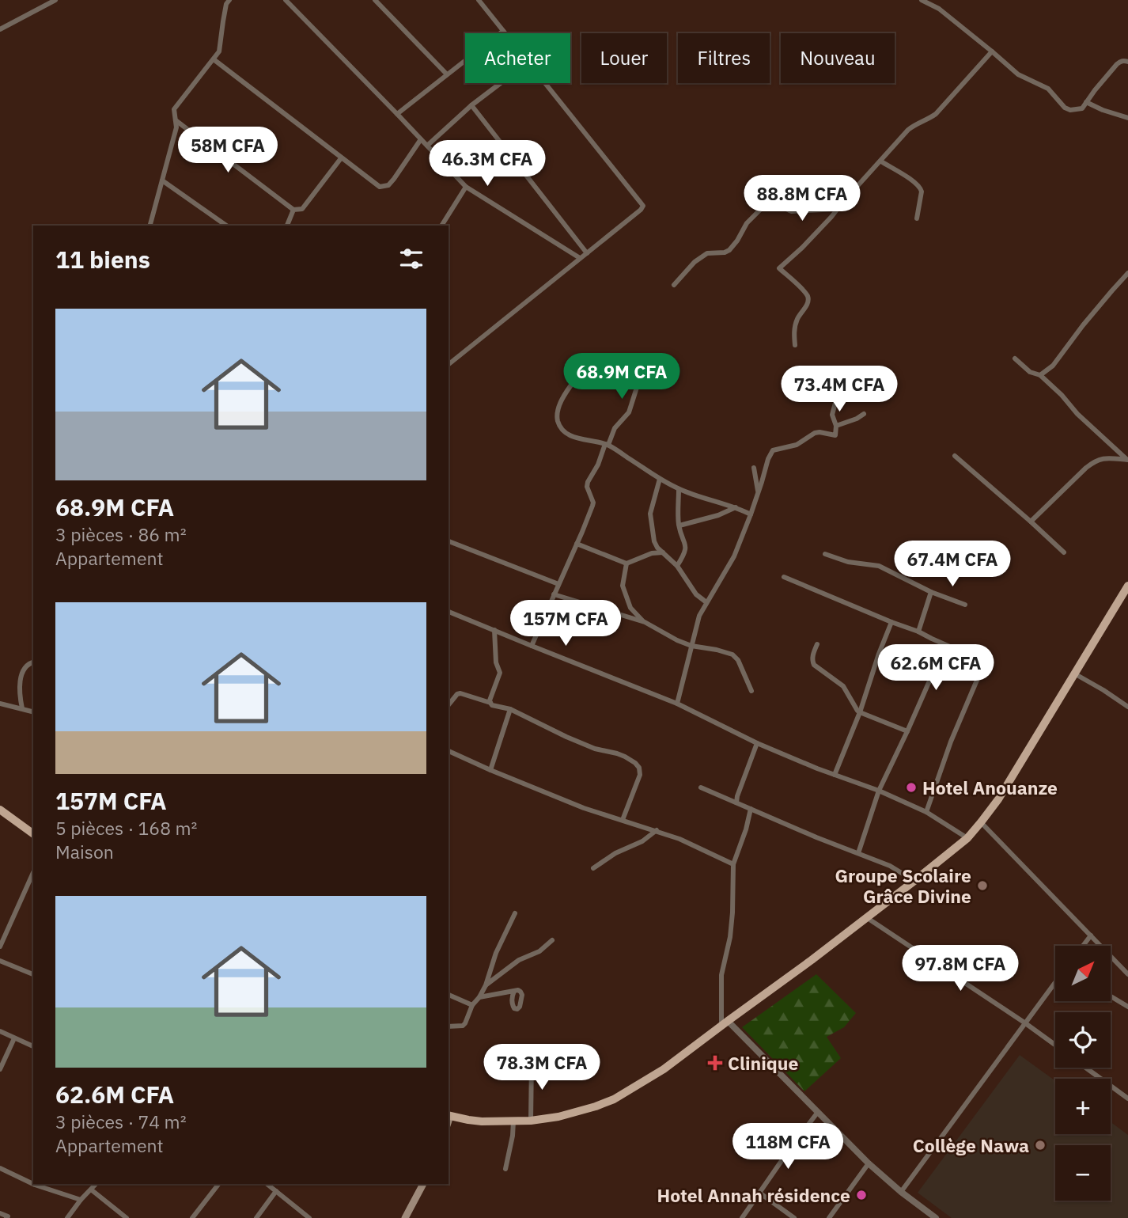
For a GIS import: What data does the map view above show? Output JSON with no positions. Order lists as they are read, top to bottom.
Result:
{
  "places": {
    "other": [
      "Hotel Anouanze",
      "Groupe Scolaire Grâce Divine",
      "Collège Nawa",
      "Hotel Annah résidence"
    ],
    "health": ["Clinique"]
  },
  "north": "top right",
  "page": {
    "chip": [
      "Acheter",
      "Louer",
      "Filtres",
      "Nouveau"
    ],
    "price": [
      "58M CFA",
      "46.3M CFA",
      "88.8M CFA",
      "68.9M CFA",
      "73.4M CFA",
      "67.4M CFA",
      "157M CFA",
      "62.6M CFA",
      "97.8M CFA",
      "78.3M CFA",
      "118M CFA"
    ],
    "heading": "11 biens",
    "list": [
      {
        "name": "68.9M CFA",
        "note": "3 pièces · 86 m² · Appartement"
      },
      {
        "name": "157M CFA",
        "note": "5 pièces · 168 m² · Maison"
      },
      {
        "name": "62.6M CFA",
        "note": "3 pièces · 74 m² · Appartement"
      }
    ],
    "map_buttons": ["+", "−"]
  }
}
